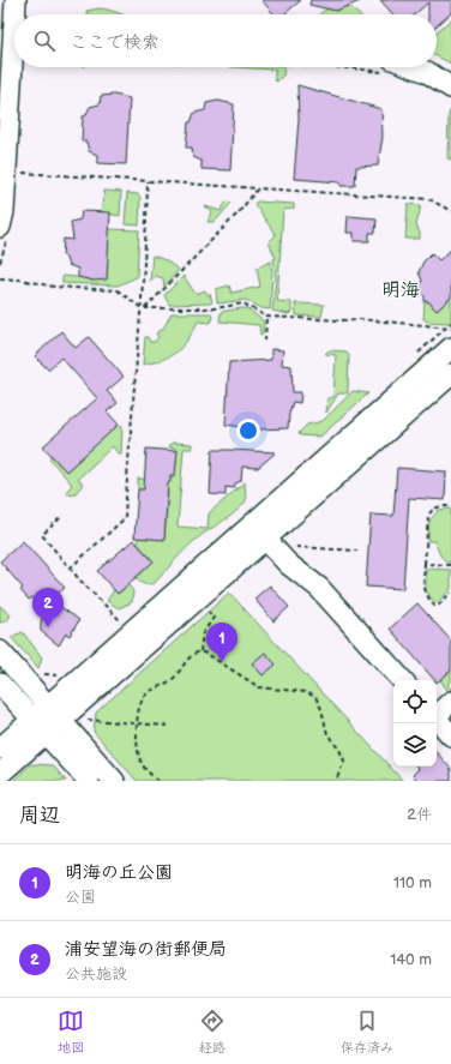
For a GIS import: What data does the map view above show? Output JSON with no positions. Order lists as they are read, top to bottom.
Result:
{
  "districts": ["明海"],
  "page": {
    "search": "ここで検索",
    "pins": ["2", "1"],
    "heading": ["周辺", "2件"],
    "list": [
      {
        "mark": "1",
        "name": "明海の丘公園",
        "note": "公園",
        "value": "110 m"
      },
      {
        "mark": "2",
        "name": "浦安望海の街郵便局",
        "note": "公共施設",
        "value": "140 m"
      }
    ],
    "nav": ["地図", "経路", "保存済み"]
  }
}
